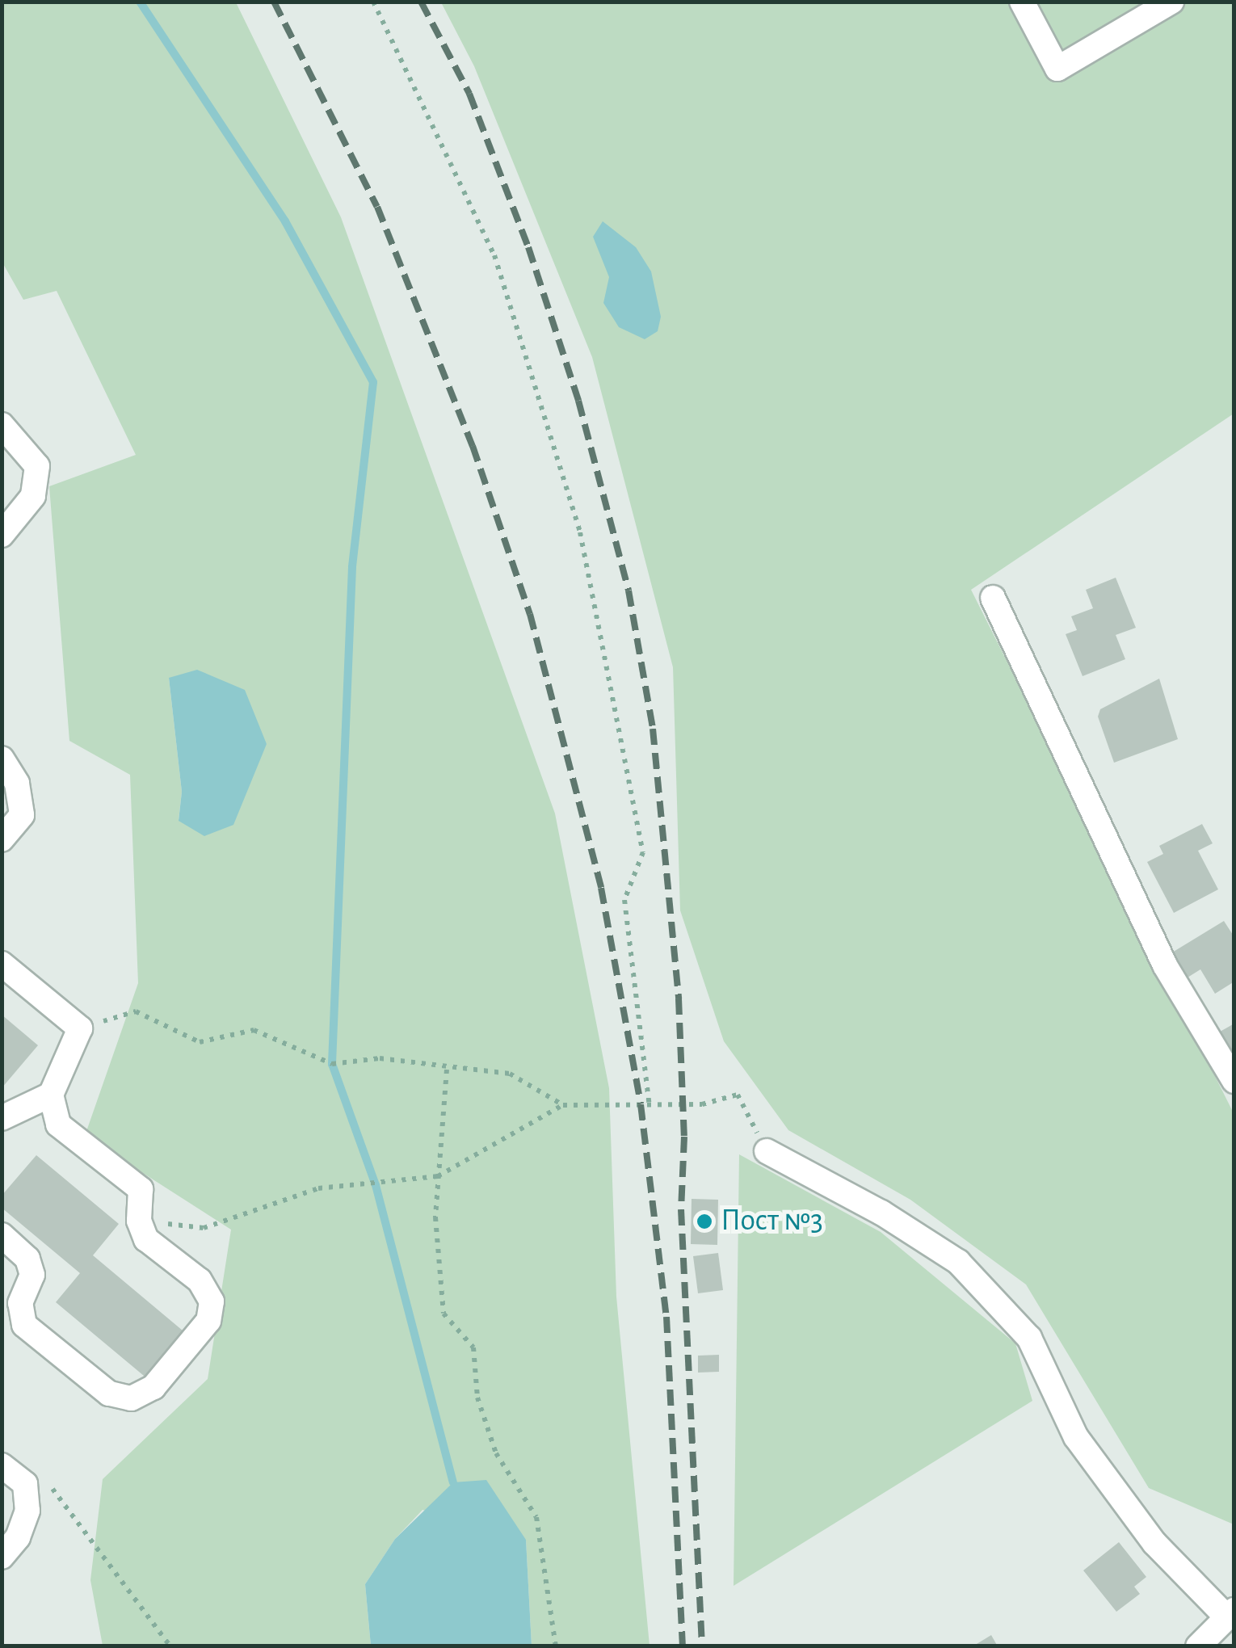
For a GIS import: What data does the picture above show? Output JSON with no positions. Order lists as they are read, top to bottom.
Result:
{
  "places": ["Пост №3"]
}
